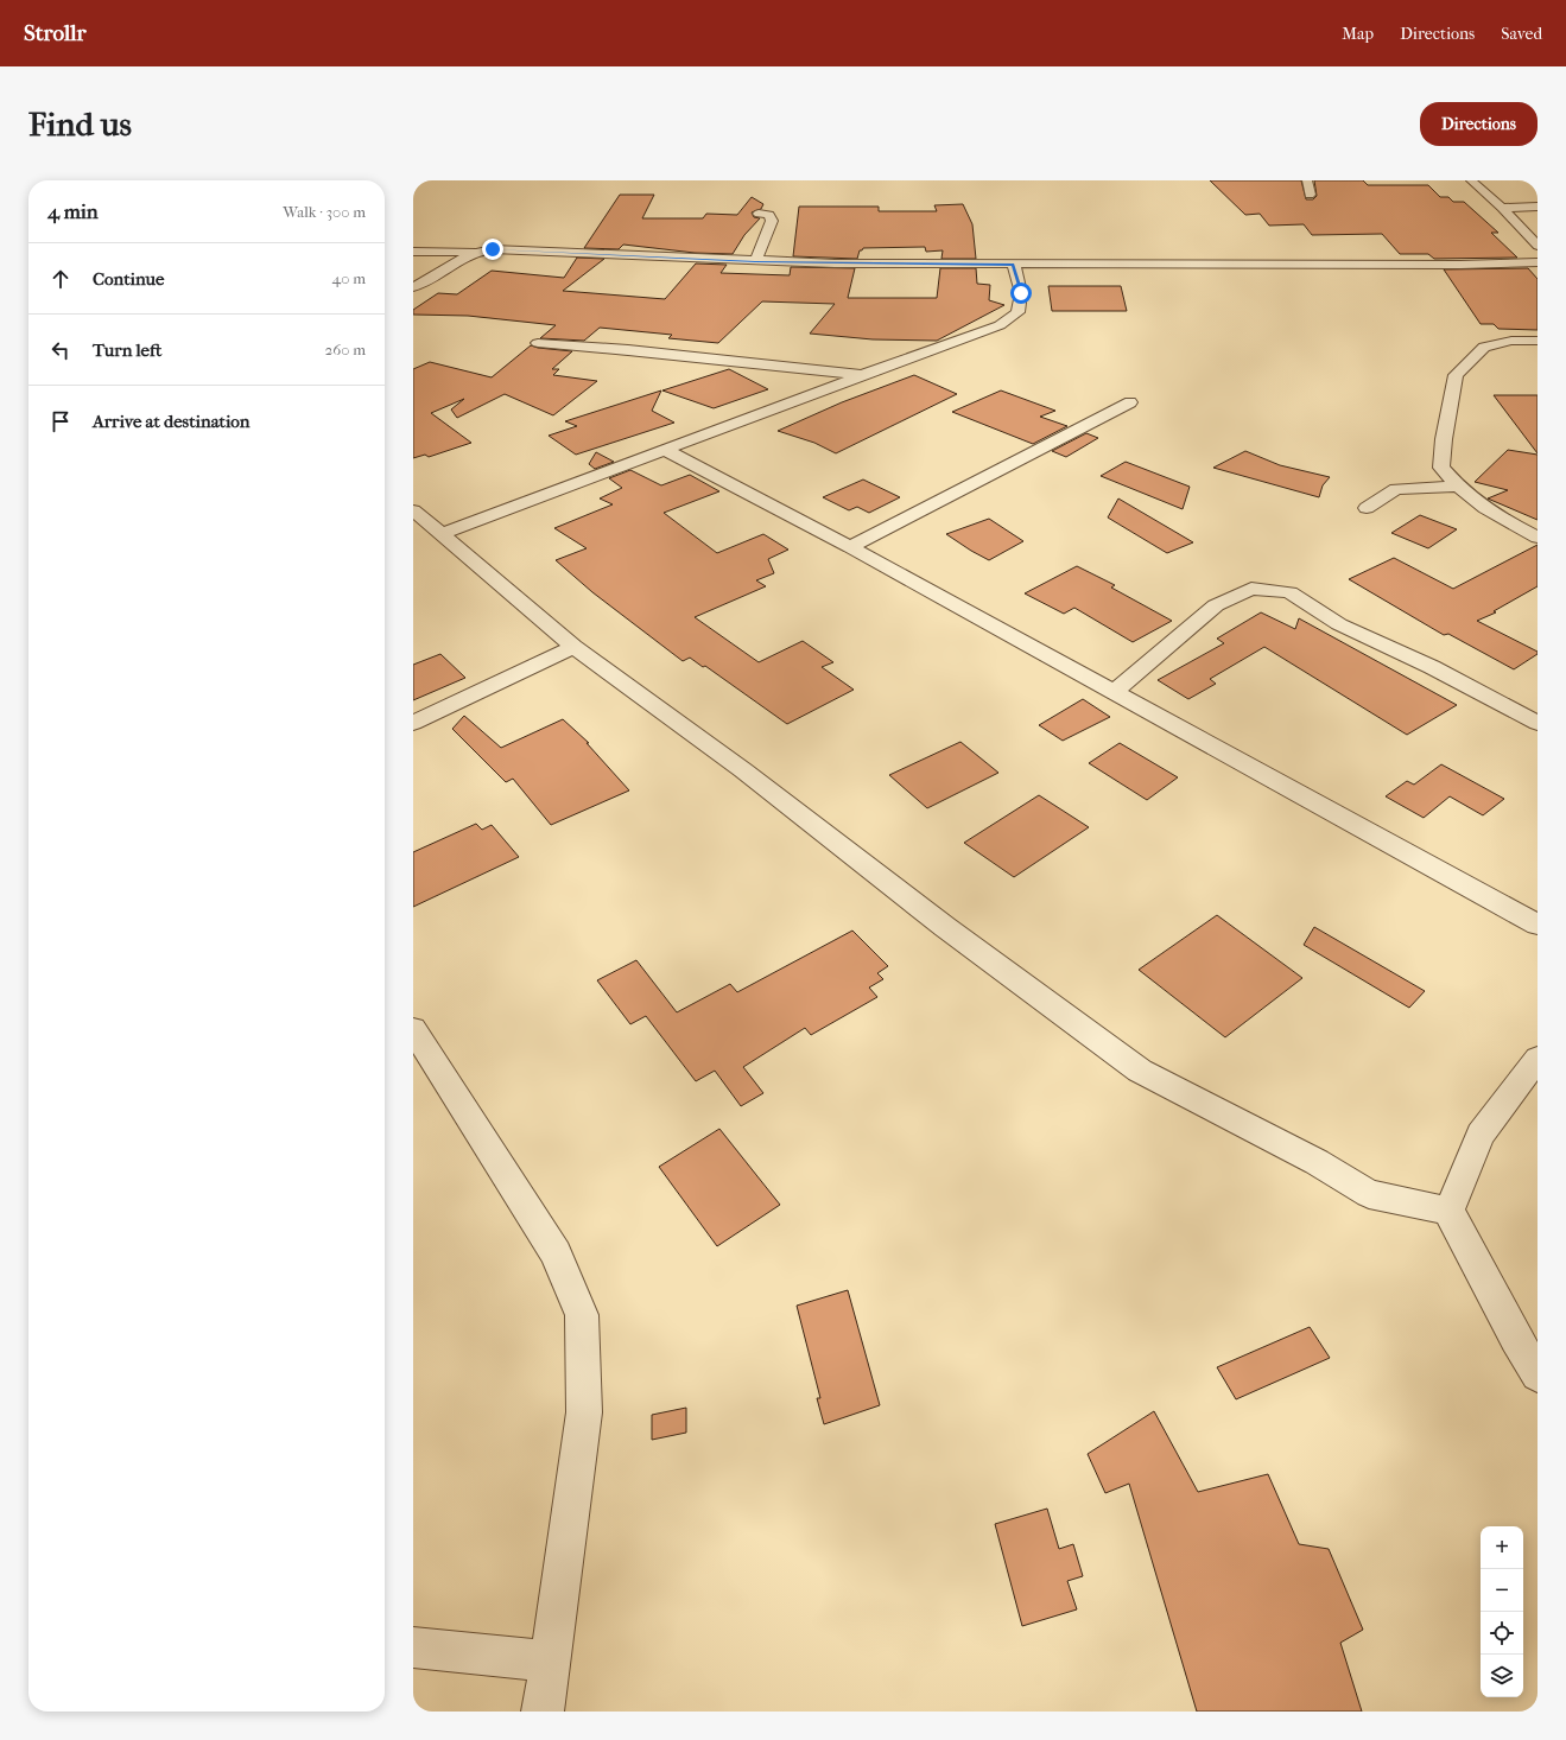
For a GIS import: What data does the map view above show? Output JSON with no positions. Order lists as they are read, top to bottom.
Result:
{
  "page": {
    "header": "Strollr",
    "nav": ["Map", "Directions", "Saved"],
    "buttons": "Directions",
    "title": "Find us",
    "heading": ["4 min", "Walk · 300 m"],
    "list": [
      ["Continue", "40 m"],
      ["Turn left", "260 m"],
      "Arrive at destination"
    ],
    "map_buttons": ["+", "−"]
  }
}
